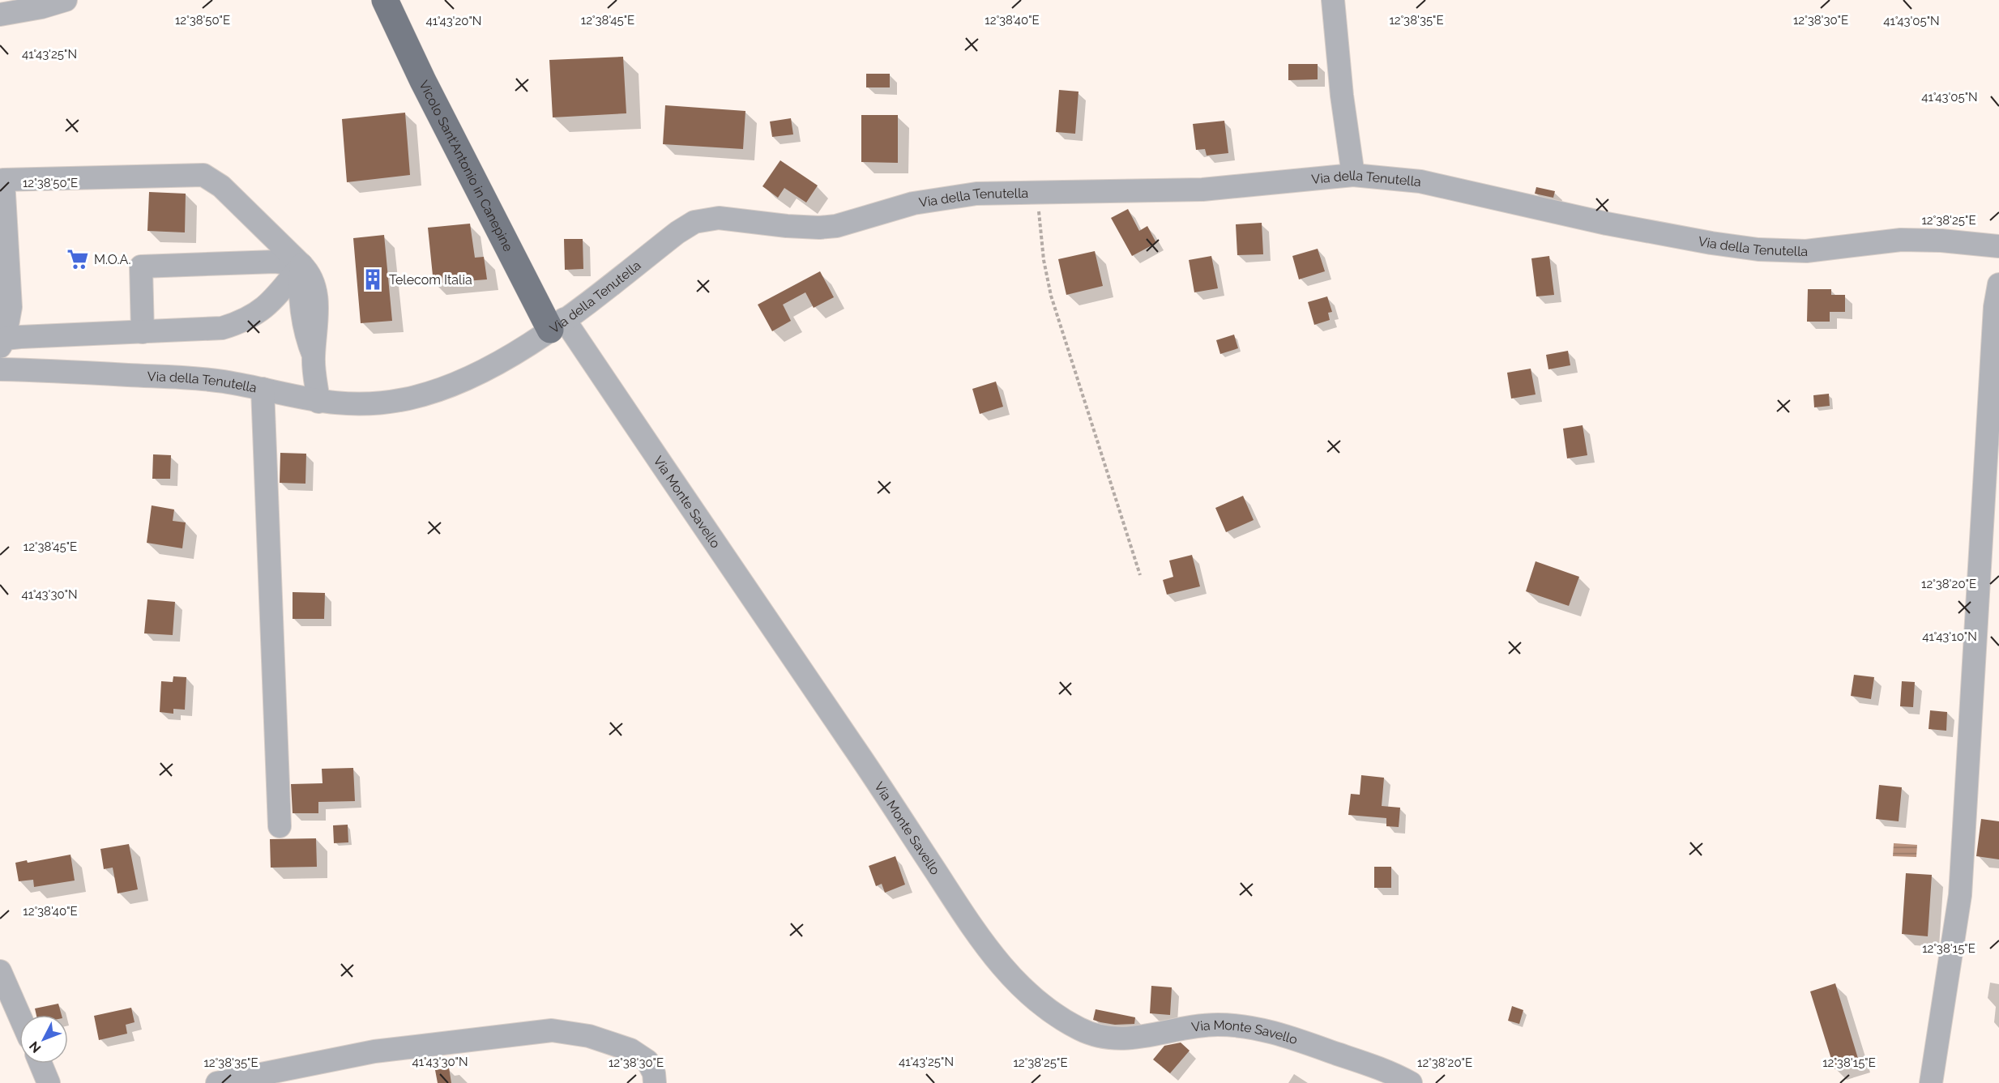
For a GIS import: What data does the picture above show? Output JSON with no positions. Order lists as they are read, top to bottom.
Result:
{
  "streets": {
    "main road": ["Vicolo Sant'Antonio in Canepine"],
    "street": ["Via della Tenutella", "Via Monte Savello"]
  },
  "crossings": [
    ["Vicolo Sant'Antonio in Canepine", "Via della Tenutella"],
    ["Vicolo Sant'Antonio in Canepine", "Via Monte Savello"],
    ["Via della Tenutella", "Via Monte Savello"]
  ],
  "places": {
    "supermarket": ["M.O.A."],
    "building": ["Telecom Italia"]
  },
  "north": "bottom left",
  "coordinates": [
    "12°38'50\"E",
    "12°38'45\"E",
    "12°38'40\"E",
    "12°38'35\"E",
    "12°38'30\"E",
    "41°43'05\"N",
    "41°43'20\"N",
    "41°43'25\"N",
    "12°38'25\"E",
    "12°38'20\"E",
    "41°43'30\"N",
    "41°43'10\"N",
    "12°38'15\"E"
  ]
}
